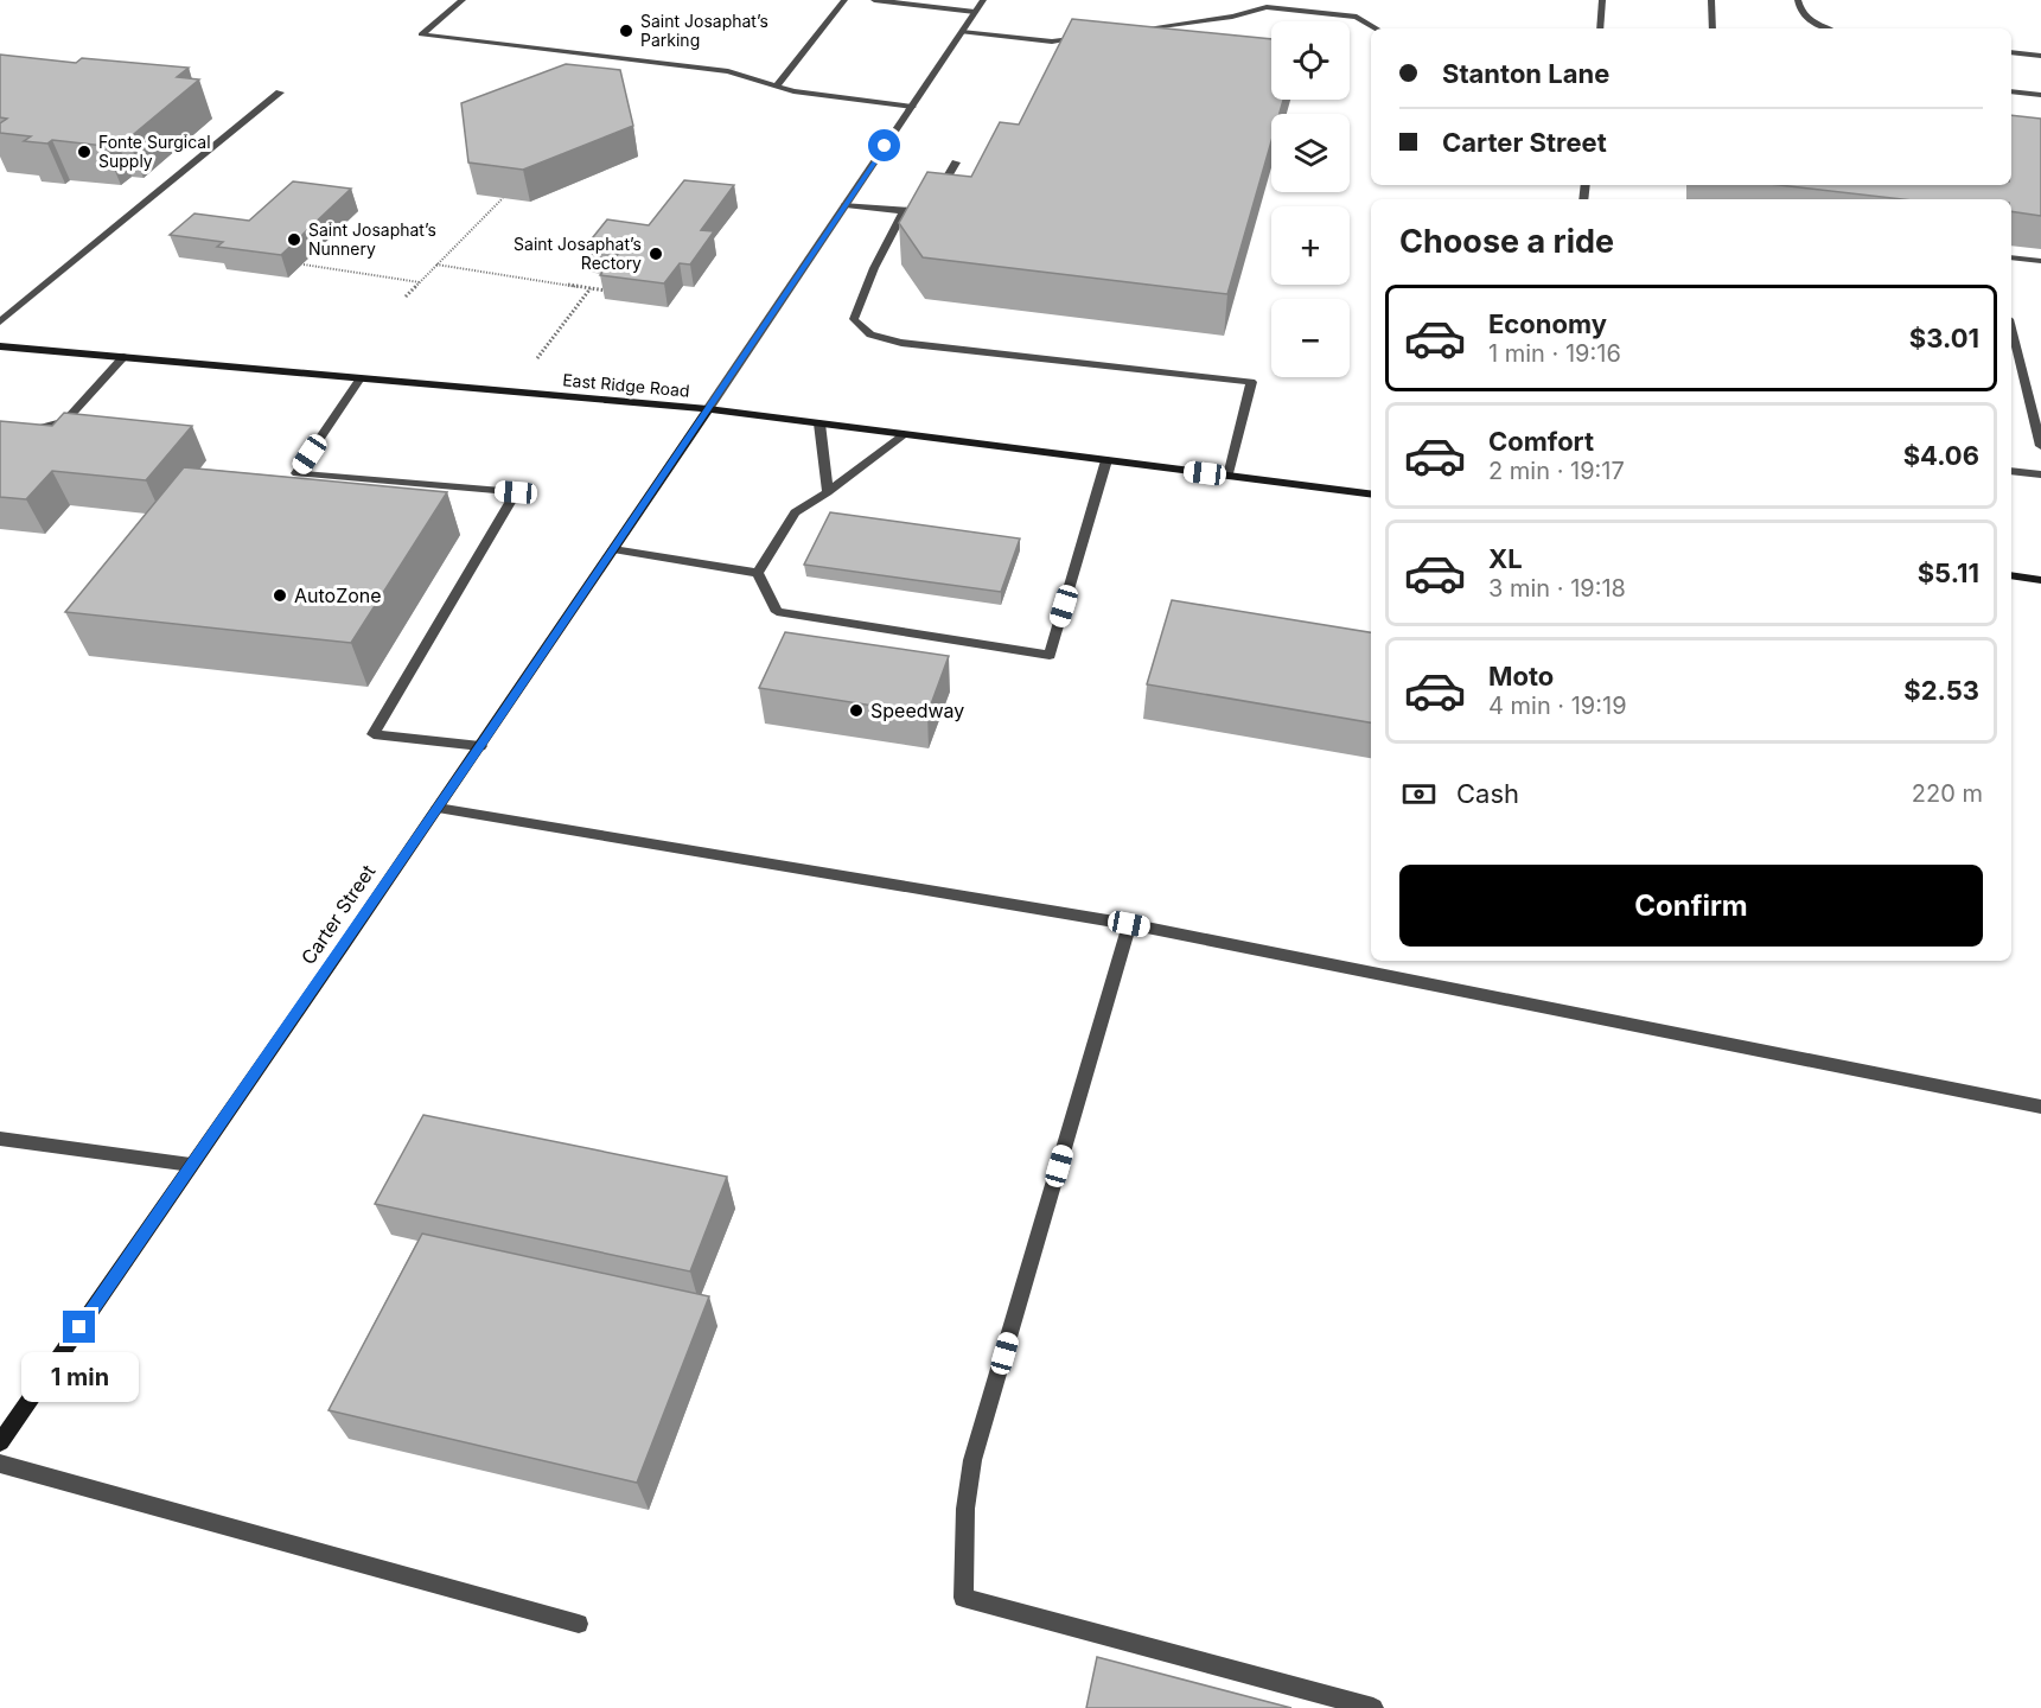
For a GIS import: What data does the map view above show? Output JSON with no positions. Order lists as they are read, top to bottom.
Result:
{
  "streets": {
    "main road": ["East Ridge Road", "Carter Street"]
  },
  "crossings": [
    ["East Ridge Road", "Carter Street"]
  ],
  "places": [
    "Saint Josaphat’s Parking",
    "Fonte Surgical Supply",
    "Saint Josaphat’s Nunnery",
    "Saint Josaphat’s Rectory",
    "AutoZone",
    "Speedway"
  ],
  "page": {
    "map_buttons": ["+", "−"],
    "banner": ["Stanton Lane", "Carter Street"],
    "heading": "Choose a ride",
    "list": [
      {
        "name": "Economy",
        "note": "1 min · 19:16",
        "value": "$3.01"
      },
      {
        "name": "Comfort",
        "note": "2 min · 19:17",
        "value": "$4.06"
      },
      {
        "name": "XL",
        "note": "3 min · 19:18",
        "value": "$5.11"
      },
      {
        "name": "Moto",
        "note": "4 min · 19:19",
        "value": "$2.53"
      }
    ],
    "pay": ["Cash", "220 m"],
    "buttons": "Confirm",
    "bubble": "1 min"
  }
}
